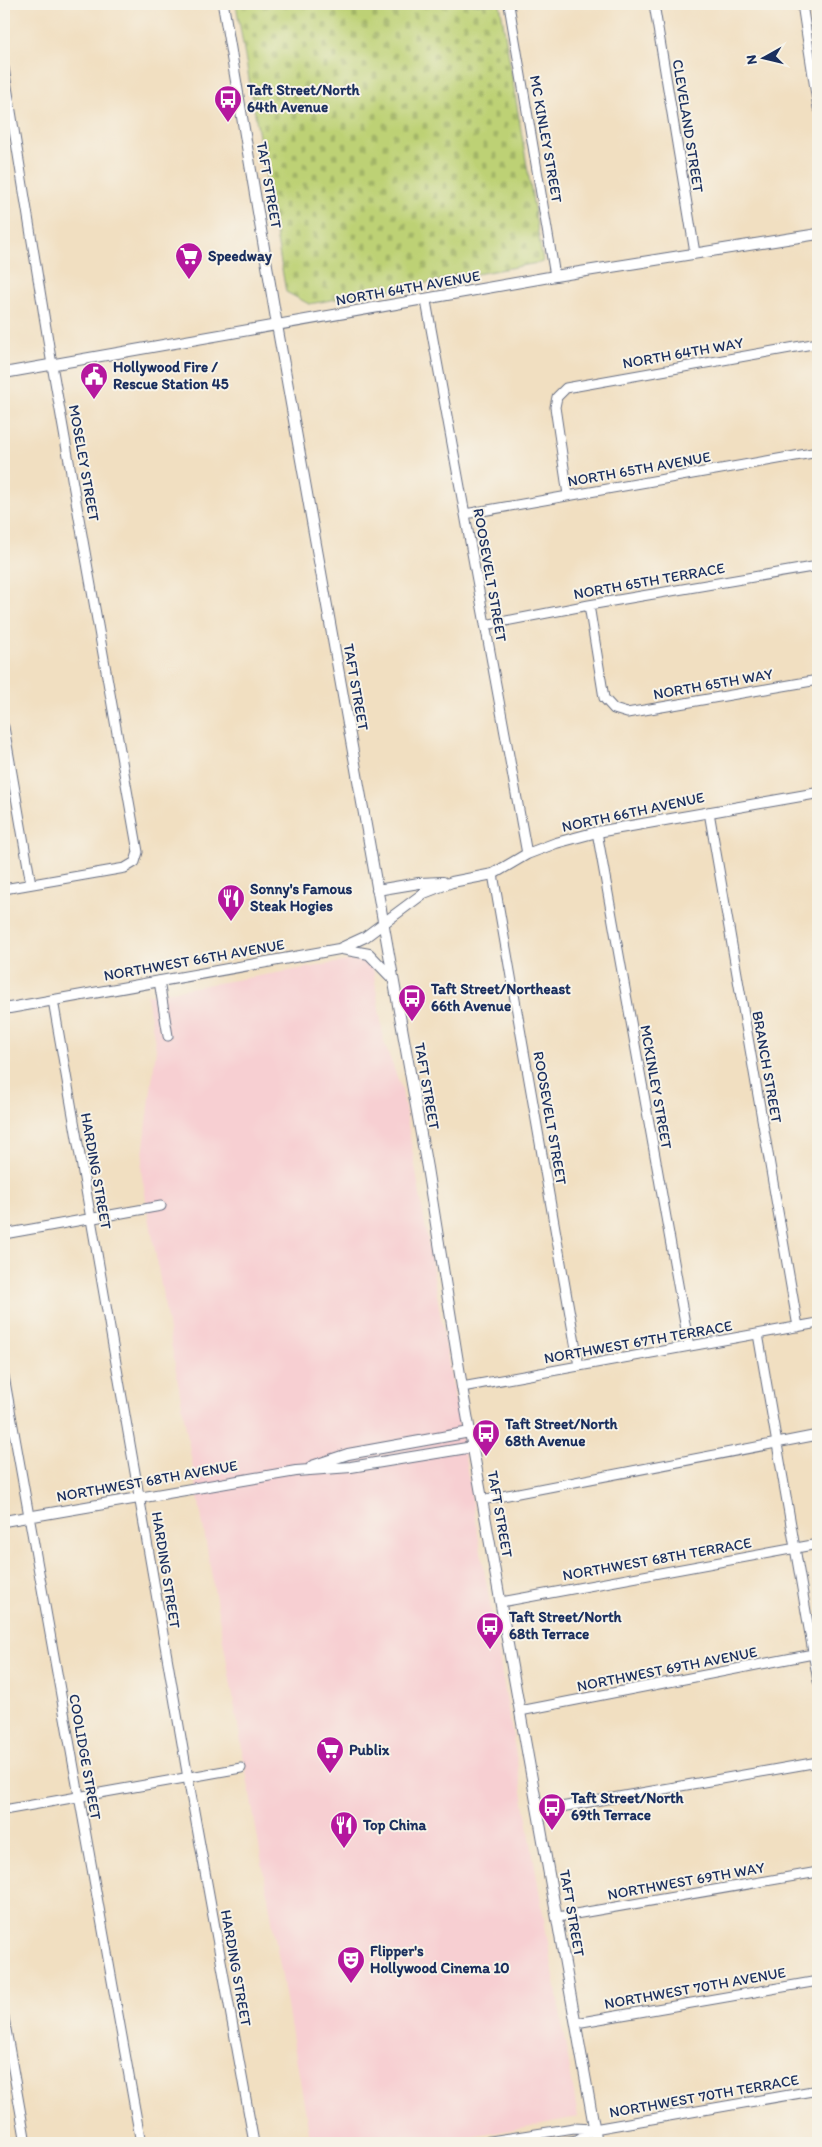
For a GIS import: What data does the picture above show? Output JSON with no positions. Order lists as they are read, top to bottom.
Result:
{
  "streets": {
    "street": [
      "CLEVELAND STREET",
      "MC KINLEY STREET",
      "TAFT STREET",
      "NORTH 64TH AVENUE",
      "NORTH 64TH WAY",
      "MOSELEY STREET",
      "NORTH 65TH AVENUE",
      "ROOSEVELT STREET",
      "NORTH 65TH TERRACE",
      "NORTH 65TH WAY",
      "NORTH 66TH AVENUE",
      "NORTHWEST 66TH AVENUE",
      "BRANCH STREET",
      "MCKINLEY STREET",
      "HARDING STREET",
      "NORTHWEST 67TH TERRACE",
      "NORTHWEST 68TH AVENUE",
      "NORTHWEST 68TH TERRACE",
      "NORTHWEST 69TH AVENUE",
      "COOLIDGE STREET",
      "NORTHWEST 69TH WAY",
      "NORTHWEST 70TH AVENUE",
      "NORTHWEST 70TH TERRACE"
    ]
  },
  "crossings": [
    ["CLEVELAND STREET", "NORTH 64TH AVENUE"],
    ["MC KINLEY STREET", "NORTH 64TH AVENUE"],
    ["TAFT STREET", "NORTH 64TH AVENUE"],
    ["TAFT STREET", "NORTH 66TH AVENUE"],
    ["TAFT STREET", "NORTHWEST 66TH AVENUE"],
    ["TAFT STREET", "NORTHWEST 67TH TERRACE"],
    ["TAFT STREET", "NORTHWEST 68TH AVENUE"],
    ["TAFT STREET", "NORTHWEST 68TH TERRACE"],
    ["TAFT STREET", "NORTHWEST 69TH AVENUE"],
    ["TAFT STREET", "NORTHWEST 69TH WAY"],
    ["TAFT STREET", "NORTHWEST 70TH AVENUE"],
    ["TAFT STREET", "NORTHWEST 70TH TERRACE"],
    ["NORTH 64TH AVENUE", "MOSELEY STREET"],
    ["NORTH 64TH AVENUE", "ROOSEVELT STREET"],
    ["NORTH 64TH WAY", "NORTH 65TH AVENUE"],
    ["NORTH 65TH AVENUE", "ROOSEVELT STREET"],
    ["ROOSEVELT STREET", "NORTH 65TH TERRACE"],
    ["ROOSEVELT STREET", "NORTH 66TH AVENUE"],
    ["ROOSEVELT STREET", "NORTHWEST 67TH TERRACE"],
    ["NORTH 65TH TERRACE", "NORTH 65TH WAY"],
    ["NORTH 66TH AVENUE", "NORTHWEST 66TH AVENUE"],
    ["NORTH 66TH AVENUE", "BRANCH STREET"],
    ["NORTH 66TH AVENUE", "MCKINLEY STREET"],
    ["NORTHWEST 66TH AVENUE", "HARDING STREET"],
    ["BRANCH STREET", "NORTHWEST 67TH TERRACE"],
    ["MCKINLEY STREET", "NORTHWEST 67TH TERRACE"],
    ["HARDING STREET", "NORTHWEST 68TH AVENUE"],
    ["NORTHWEST 68TH AVENUE", "COOLIDGE STREET"]
  ],
  "places": {
    "bus stop": [
      "Taft Street/North 64th Avenue",
      "Taft Street/Northeast 66th Avenue",
      "Taft Street/North 68th Avenue",
      "Taft Street/North 68th Terrace",
      "Taft Street/North 69th Terrace"
    ],
    "supermarket": ["Speedway", "Publix"],
    "public building": ["Hollywood Fire / Rescue Station 45"],
    "restaurant": ["Sonny's Famous Steak Hogies", "Top China"],
    "theatre": ["Flipper's Hollywood Cinema 10"]
  },
  "north": "left"
}
